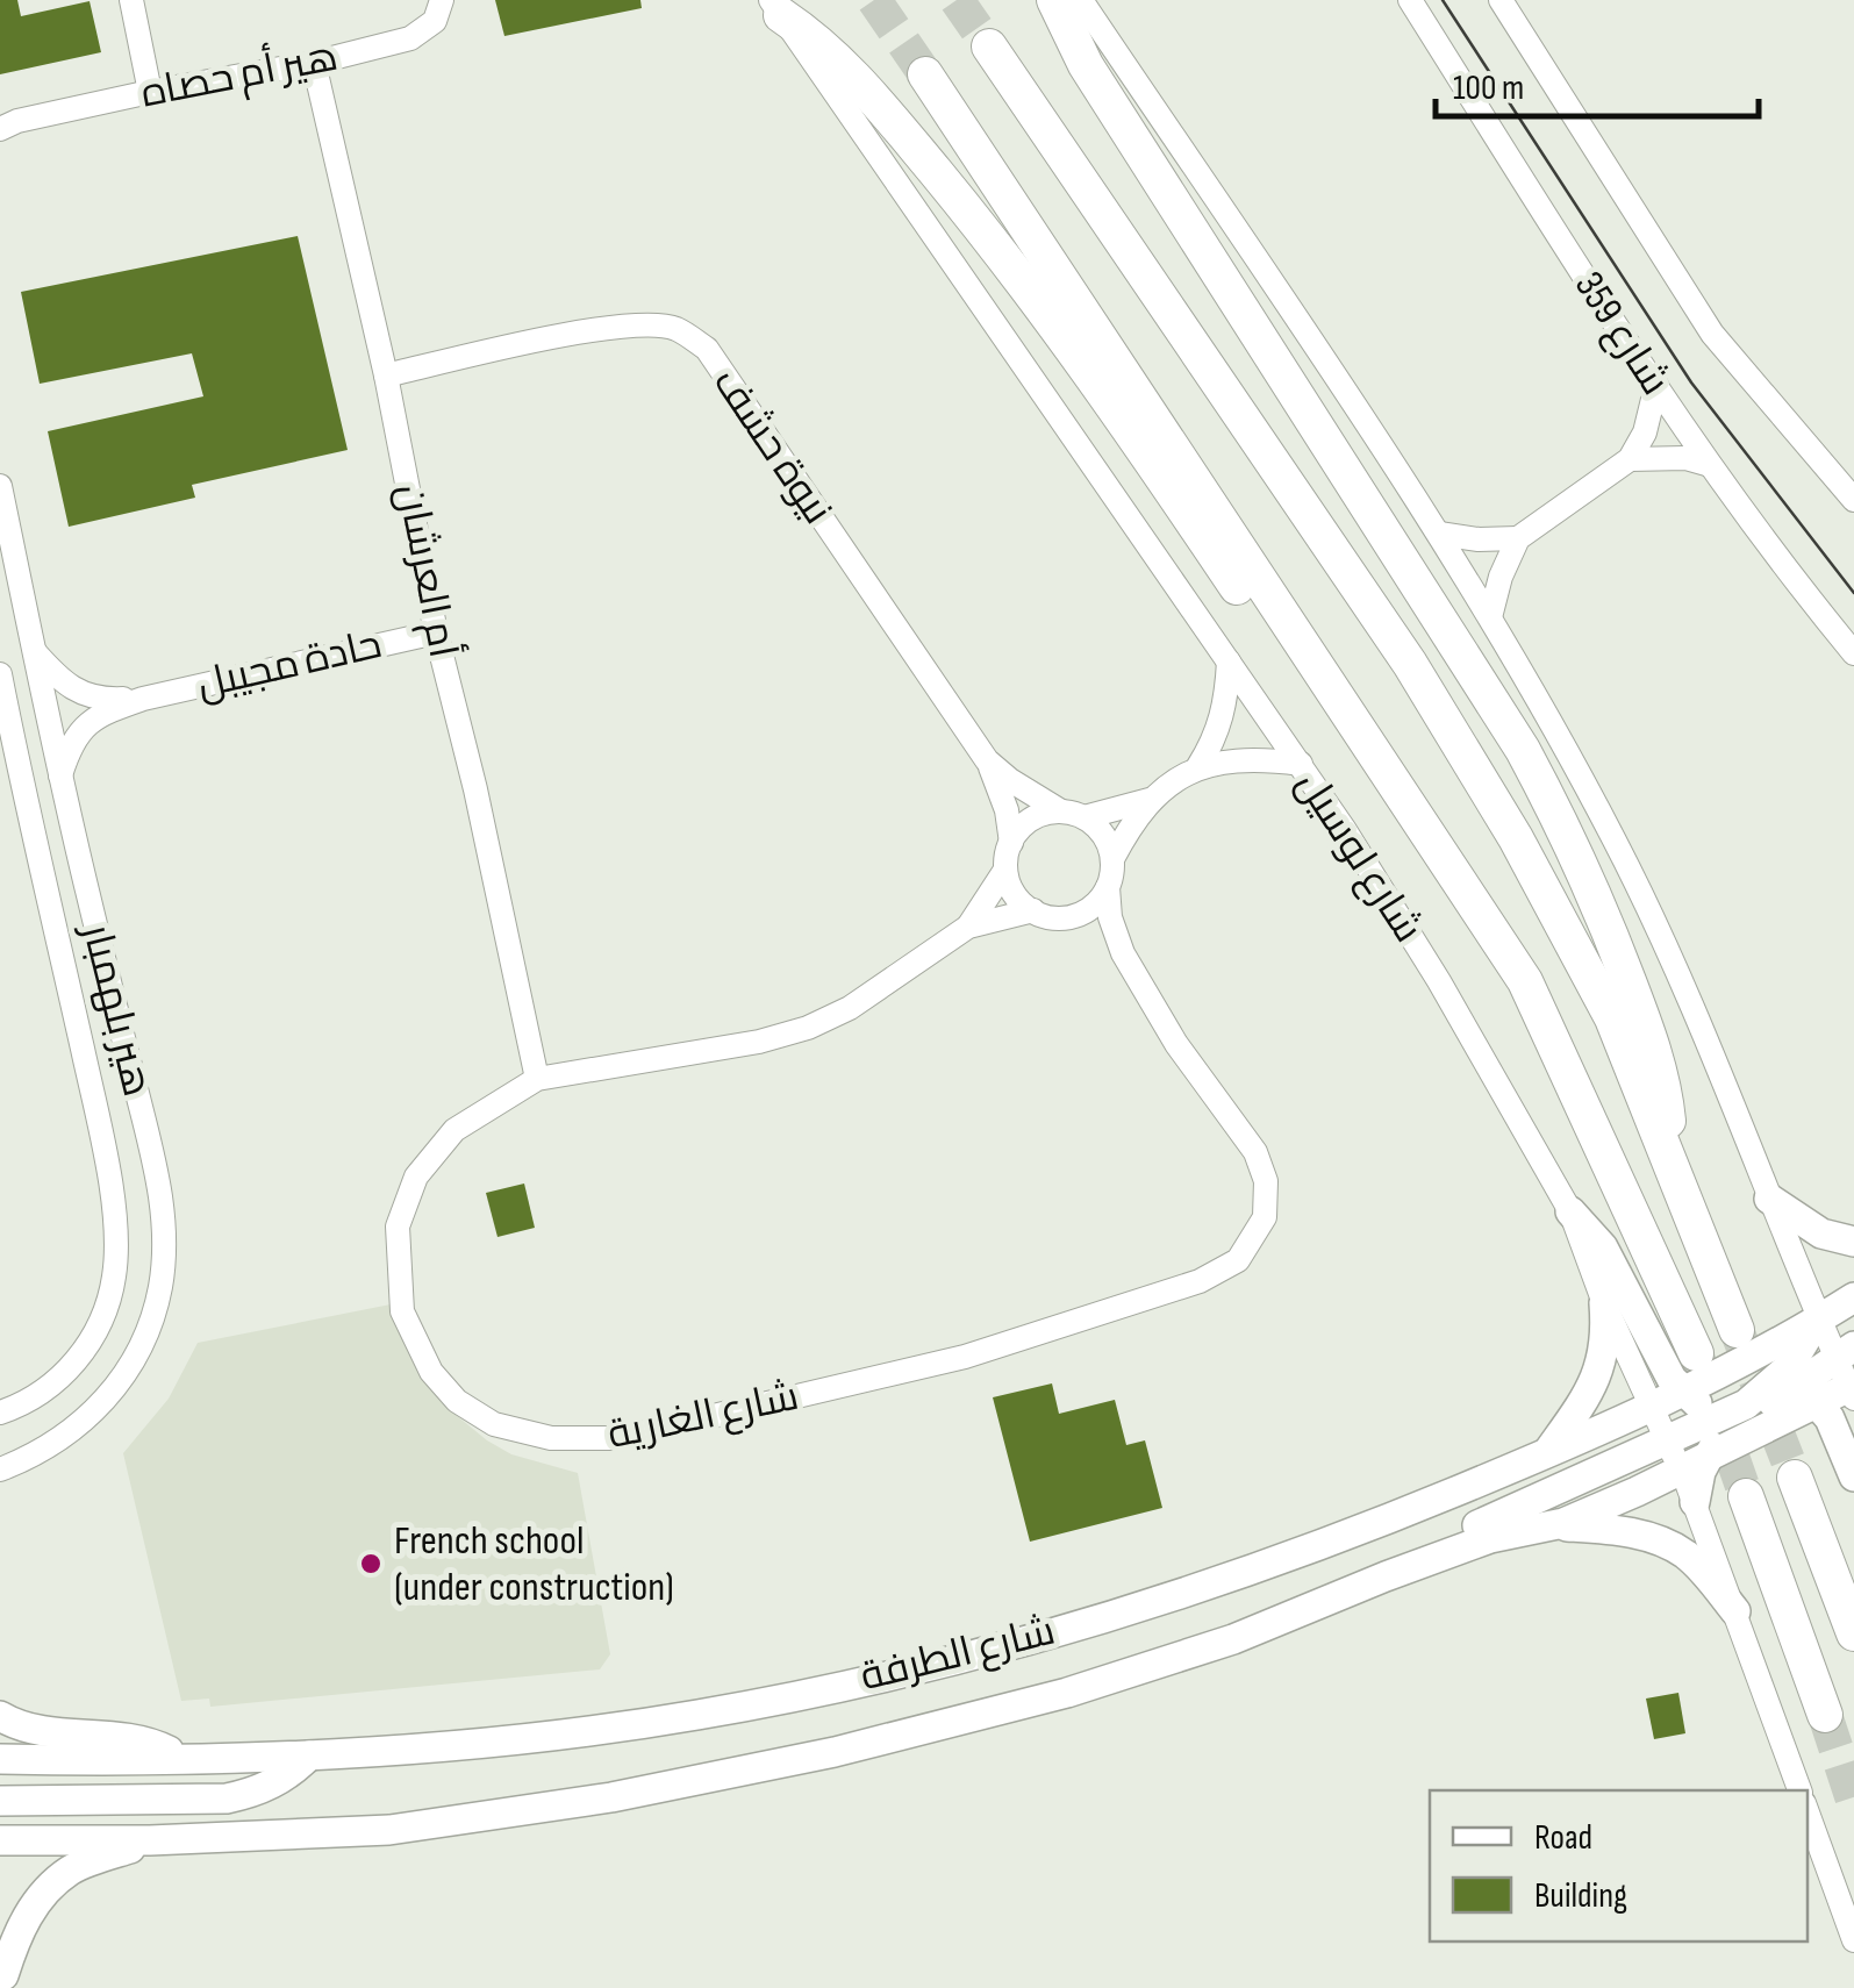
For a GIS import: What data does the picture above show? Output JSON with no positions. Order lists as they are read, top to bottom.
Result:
{
  "streets": {
    "highway": ["شارع لوسيل"],
    "main road": ["شارع الطرفة"],
    "street": [
      "هير أم حصاه",
      "شارع 359",
      "نيوة حشف",
      "أم العرشان",
      "حادة مجيبل",
      "هير بلهمبار",
      "شارع الغارية"
    ]
  },
  "crossings": [
    ["هير أم حصاه", "أم العرشان"],
    ["نيوة حشف", "أم العرشان"],
    ["نيوة حشف", "شارع الغارية"],
    ["أم العرشان", "حادة مجيبل"],
    ["أم العرشان", "شارع الغارية"],
    ["حادة مجيبل", "هير بلهمبار"],
    ["شارع لوسيل", "شارع الطرفة"]
  ],
  "places": ["French school (under construction)"],
  "legend": ["Road", "Building"],
  "scale_bar": "100 m"
}
